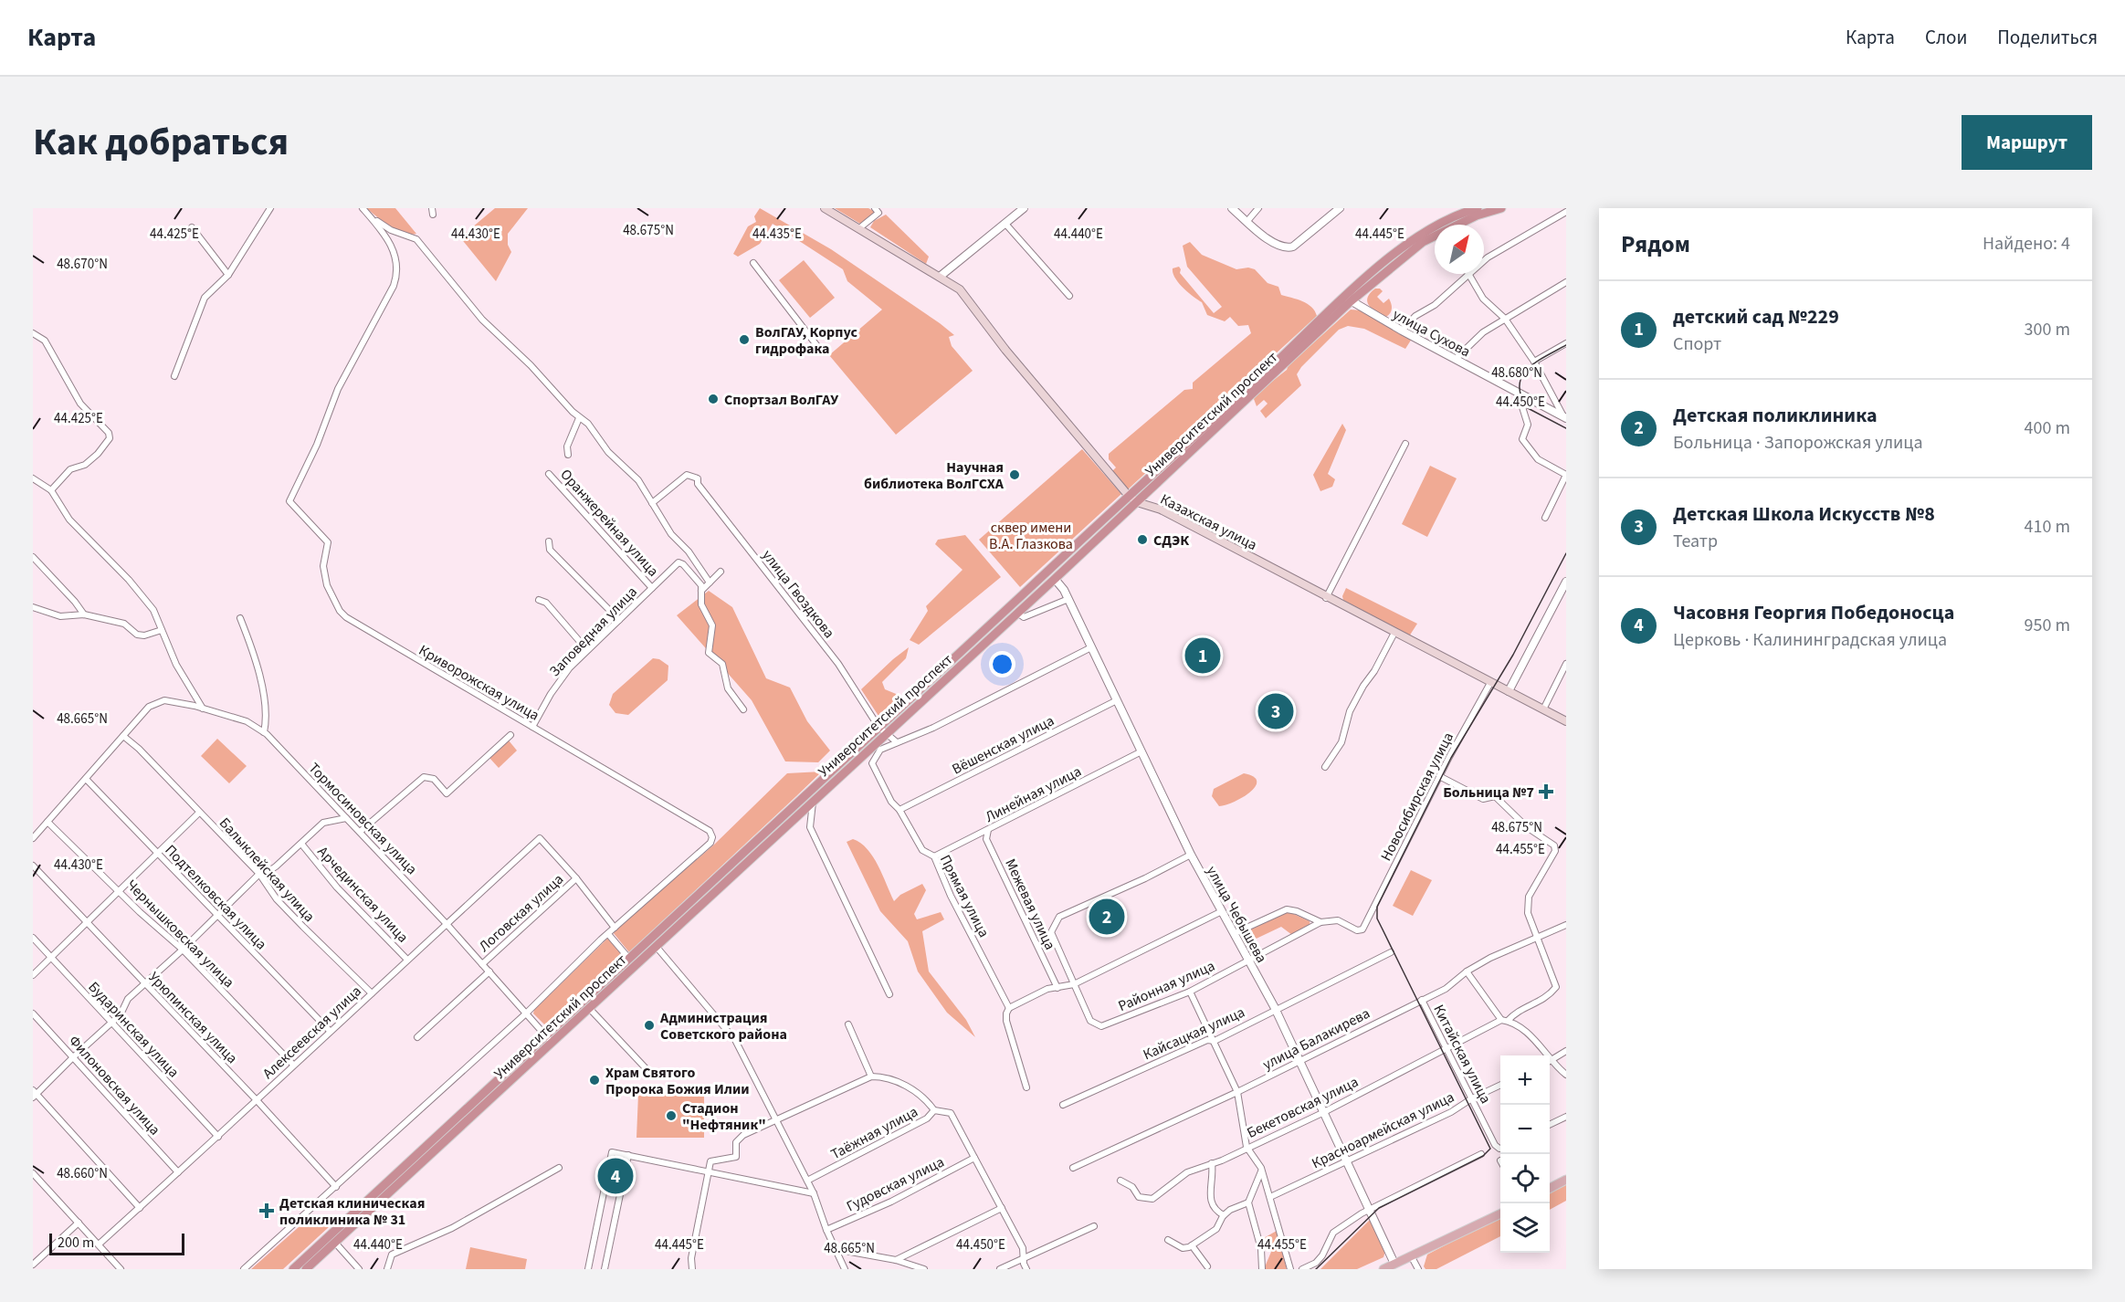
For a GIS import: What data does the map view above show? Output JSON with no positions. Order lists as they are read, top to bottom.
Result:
{
  "streets": {
    "highway": ["Университетский проспект"],
    "main road": ["Казахская улица"],
    "street": [
      "улица Сухова",
      "Оранжерейная улица",
      "улица Гвоздкова",
      "Заповедная улица",
      "Криворожская улица",
      "Вёшенская улица",
      "Линейная улица",
      "Новосибирская улица",
      "Тормосиновская улица",
      "Балыклейская улица",
      "Арчединская улица",
      "Прямая улица",
      "Подтелковская улица",
      "Межевая улица",
      "Логовская улица",
      "улица Чебышева",
      "Чернышковская улица",
      "Районная улица",
      "Урюпинская улица",
      "Бударинская улица",
      "Алексеевская улица",
      "Кайсацкая улица",
      "улица Балакирева",
      "Китайская улица",
      "Филоновская улица",
      "Бекетовская улица",
      "Красноармейская улица",
      "Таёжная улица",
      "Гудовская улица"
    ]
  },
  "crossings": [
    ["улица Сухова", "Университетский проспект"],
    ["Университетский проспект", "Казахская улица"],
    ["Университетский проспект", "улица Гвоздкова"],
    ["Университетский проспект", "Криворожская улица"],
    ["Университетский проспект", "Тормосиновская улица"],
    ["Университетский проспект", "улица Чебышева"],
    ["Университетский проспект", "Урюпинская улица"],
    ["Казахская улица", "Новосибирская улица"],
    ["Оранжерейная улица", "Заповедная улица"],
    ["улица Гвоздкова", "Прямая улица"],
    ["Заповедная улица", "Криворожская улица"],
    ["Вёшенская улица", "Прямая улица"],
    ["Вёшенская улица", "улица Чебышева"],
    ["Линейная улица", "Прямая улица"],
    ["Линейная улица", "Межевая улица"],
    ["Линейная улица", "улица Чебышева"],
    ["Новосибирская улица", "Районная улица"],
    ["Тормосиновская улица", "Балыклейская улица"],
    ["Тормосиновская улица", "Логовская улица"],
    ["Тормосиновская улица", "Алексеевская улица"],
    ["Балыклейская улица", "Алексеевская улица"],
    ["Арчединская улица", "Алексеевская улица"],
    ["Подтелковская улица", "Алексеевская улица"],
    ["Логовская улица", "Алексеевская улица"],
    ["улица Чебышева", "Районная улица"],
    ["улица Чебышева", "Кайсацкая улица"],
    ["улица Чебышева", "улица Балакирева"],
    ["улица Чебышева", "Бекетовская улица"],
    ["улица Чебышева", "Красноармейская улица"],
    ["Чернышковская улица", "Алексеевская улица"],
    ["Урюпинская улица", "Алексеевская улица"],
    ["Бударинская улица", "Алексеевская улица"],
    ["Алексеевская улица", "Филоновская улица"],
    ["улица Балакирева", "Китайская улица"],
    ["улица Балакирева", "Бекетовская улица"],
    ["Китайская улица", "Бекетовская улица"],
    ["Китайская улица", "Красноармейская улица"],
    ["Таёжная улица", "Гудовская улица"]
  ],
  "parks": ["сквер имени В.А. Глазкова"],
  "places": {
    "other": [
      "ВолГАУ, Корпус гидрофака",
      "Спортзал ВолГАУ",
      "Научная библиотека ВолГСХА",
      "СДЭК",
      "Администрация Советского района",
      "Храм Святого Пророка Божия Илии",
      "Стадион \"Нефтяник\""
    ],
    "health": ["Больница №7", "Детская клиническая поликлиника № 31"]
  },
  "scale_bar": "200 m",
  "north": "top right",
  "page": {
    "header": "Карта",
    "nav": ["Карта", "Слои", "Поделиться"],
    "title": "Как добраться",
    "buttons": "Маршрут",
    "heading": ["Рядом", "Найдено: 4"],
    "list": [
      {
        "mark": "1",
        "name": "детский сад №229",
        "note": "Спорт",
        "value": "300 m"
      },
      {
        "mark": "2",
        "name": "Детская поликлиника",
        "note": "Больница · Запорожская улица",
        "value": "400 m"
      },
      {
        "mark": "3",
        "name": "Детская Школа Искусств №8",
        "note": "Театр",
        "value": "410 m"
      },
      {
        "mark": "4",
        "name": "Часовня Георгия Победоносца",
        "note": "Церковь · Калининградская улица",
        "value": "950 m"
      }
    ],
    "pins": [
      "1",
      "3",
      "2",
      "4"
    ],
    "map_buttons": ["+", "−"],
    "scale": "200 m"
  },
  "coordinates": [
    "48.675°N",
    "44.425°E",
    "44.430°E",
    "44.435°E",
    "44.440°E",
    "44.445°E",
    "48.670°N",
    "48.680°N",
    "44.450°E",
    "48.665°N",
    "44.455°E",
    "48.660°N"
  ]
}
